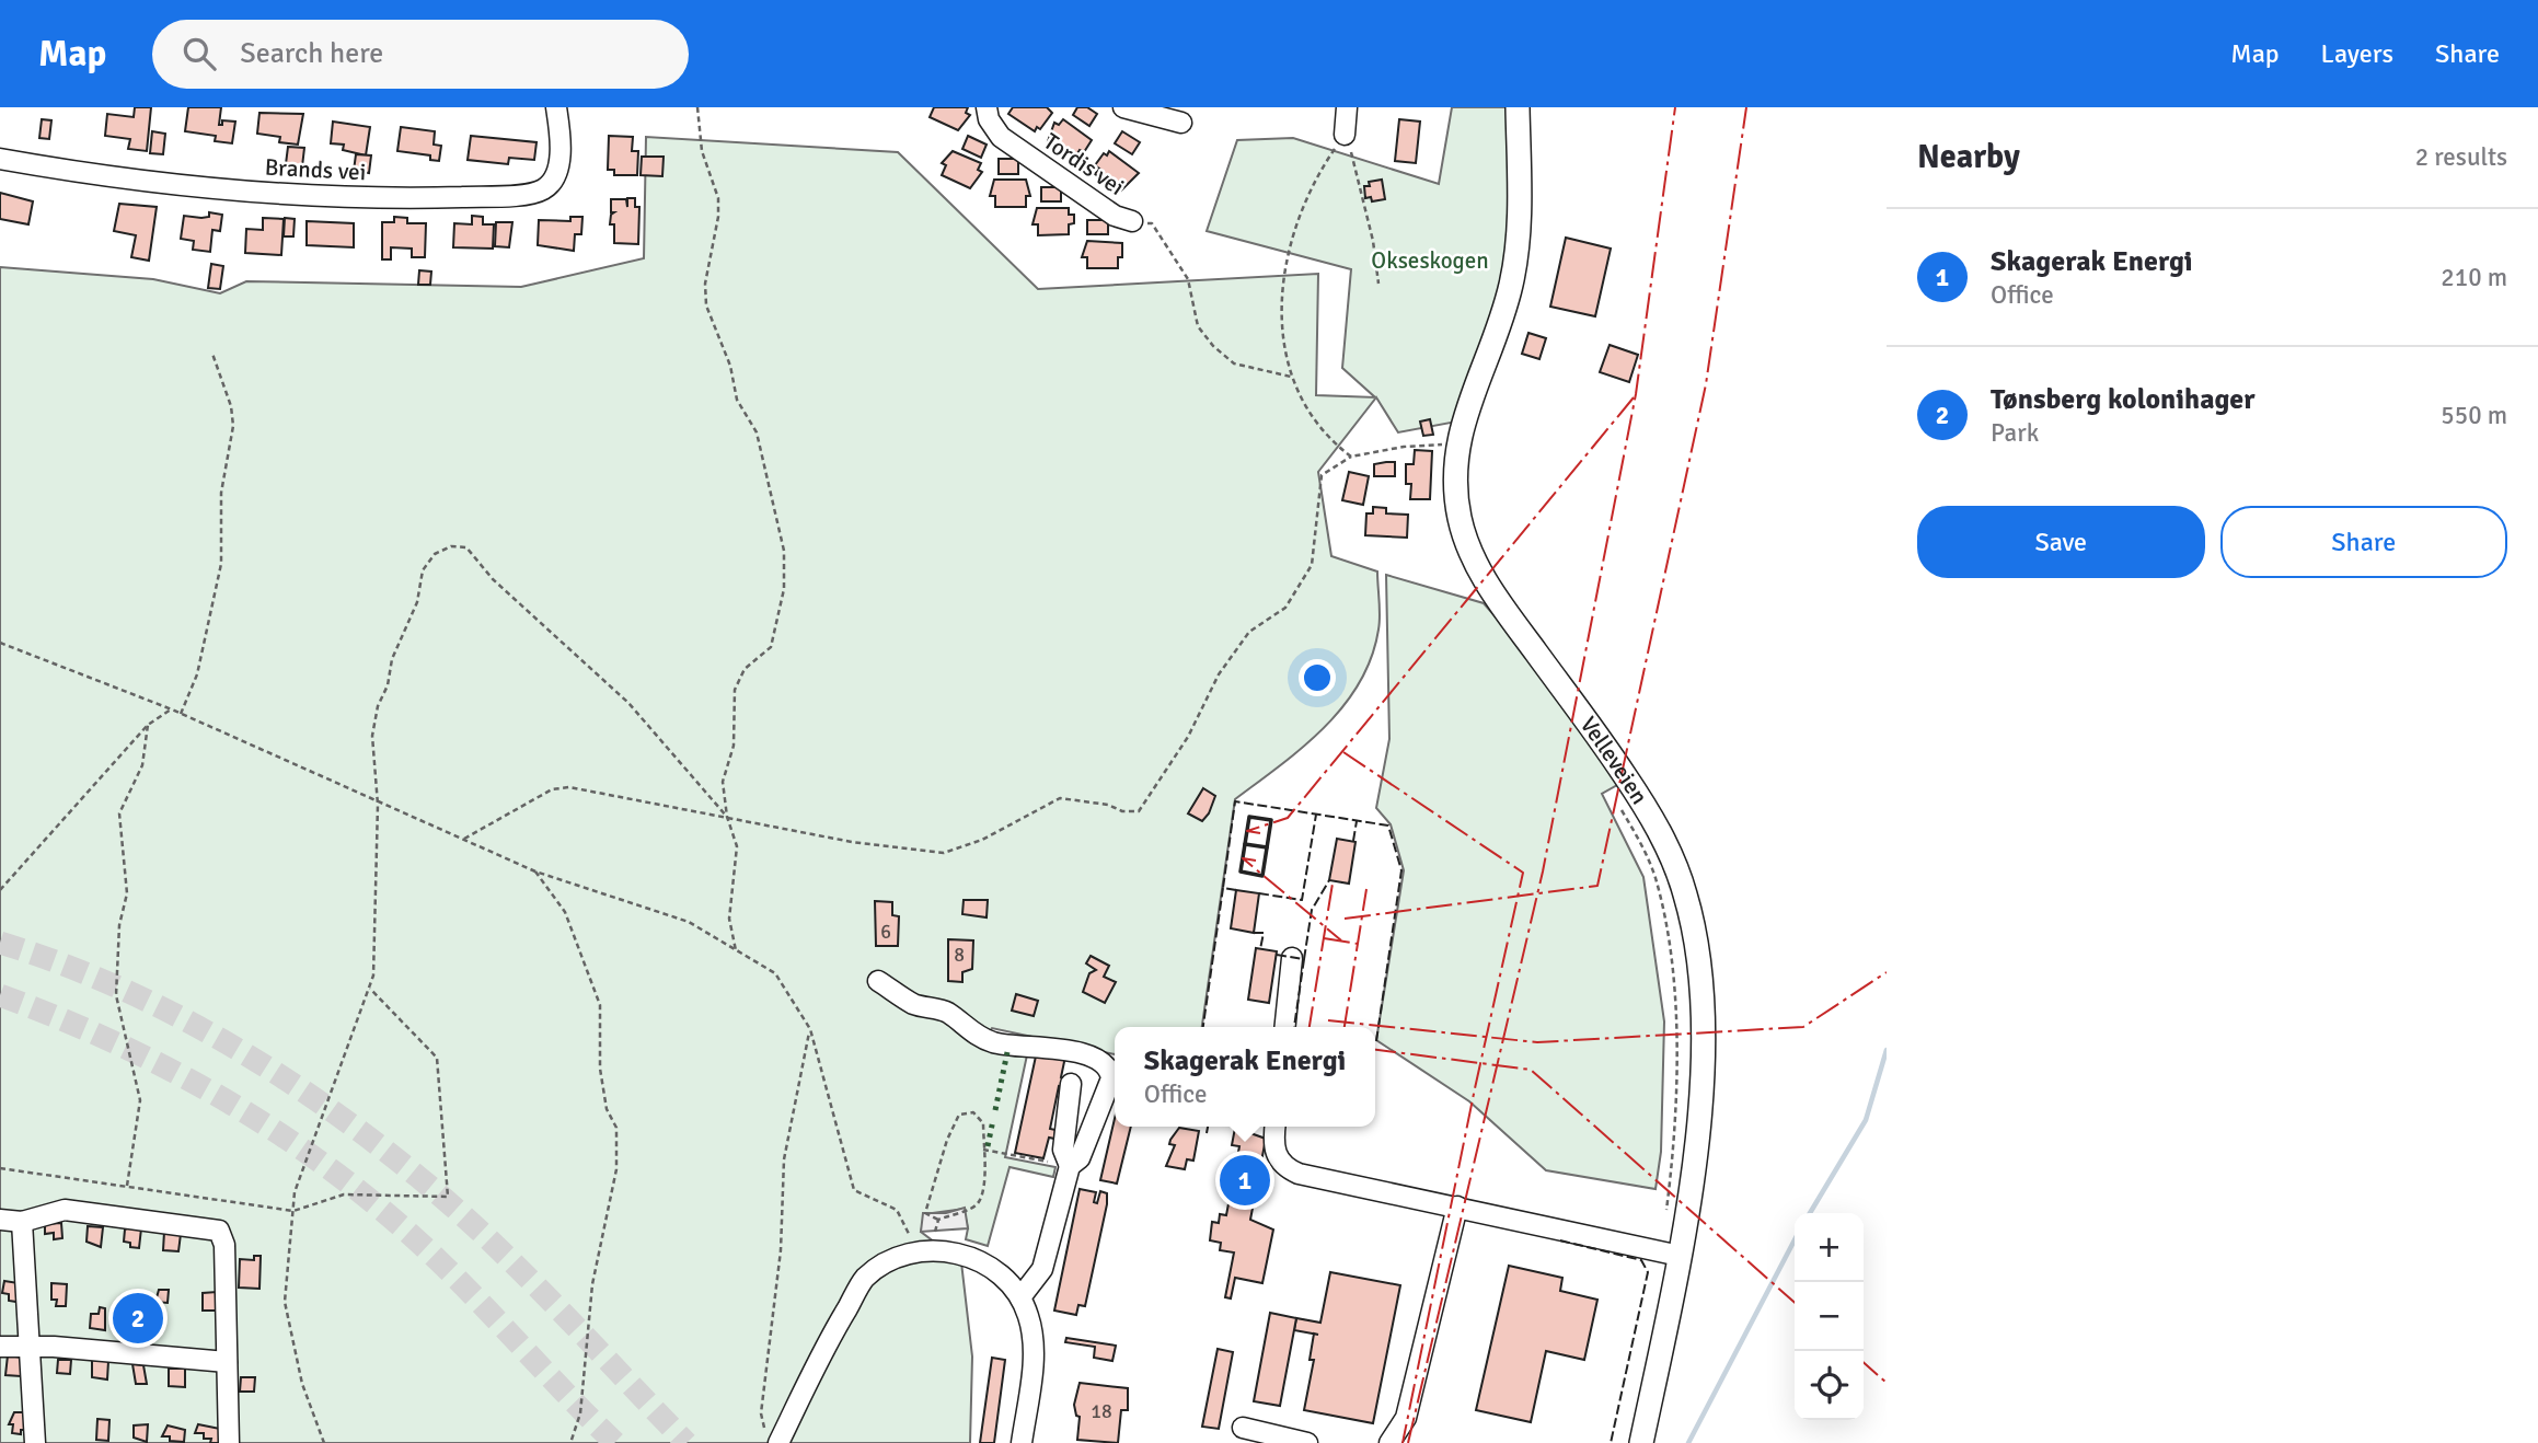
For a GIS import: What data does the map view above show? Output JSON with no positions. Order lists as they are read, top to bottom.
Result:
{
  "streets": {
    "main road": ["Velleveien"],
    "street": ["Tordis vei", "Brands vei"]
  },
  "parks": ["Okseskogen"],
  "house_numbers": ["6", "8", "18"],
  "page": {
    "header": "Map",
    "search": "Search here",
    "nav": ["Map", "Layers", "Share"],
    "heading": ["Nearby", "2 results"],
    "list": [
      {
        "mark": "1",
        "name": "Skagerak Energi",
        "note": "Office",
        "value": "210 m"
      },
      {
        "mark": "2",
        "name": "Tønsberg kolonihager",
        "note": "Park",
        "value": "550 m"
      }
    ],
    "buttons": ["Save", "Share"],
    "popup": ["Skagerak Energi", "Office"],
    "pins": ["1", "2"],
    "map_buttons": ["+", "−"]
  }
}
